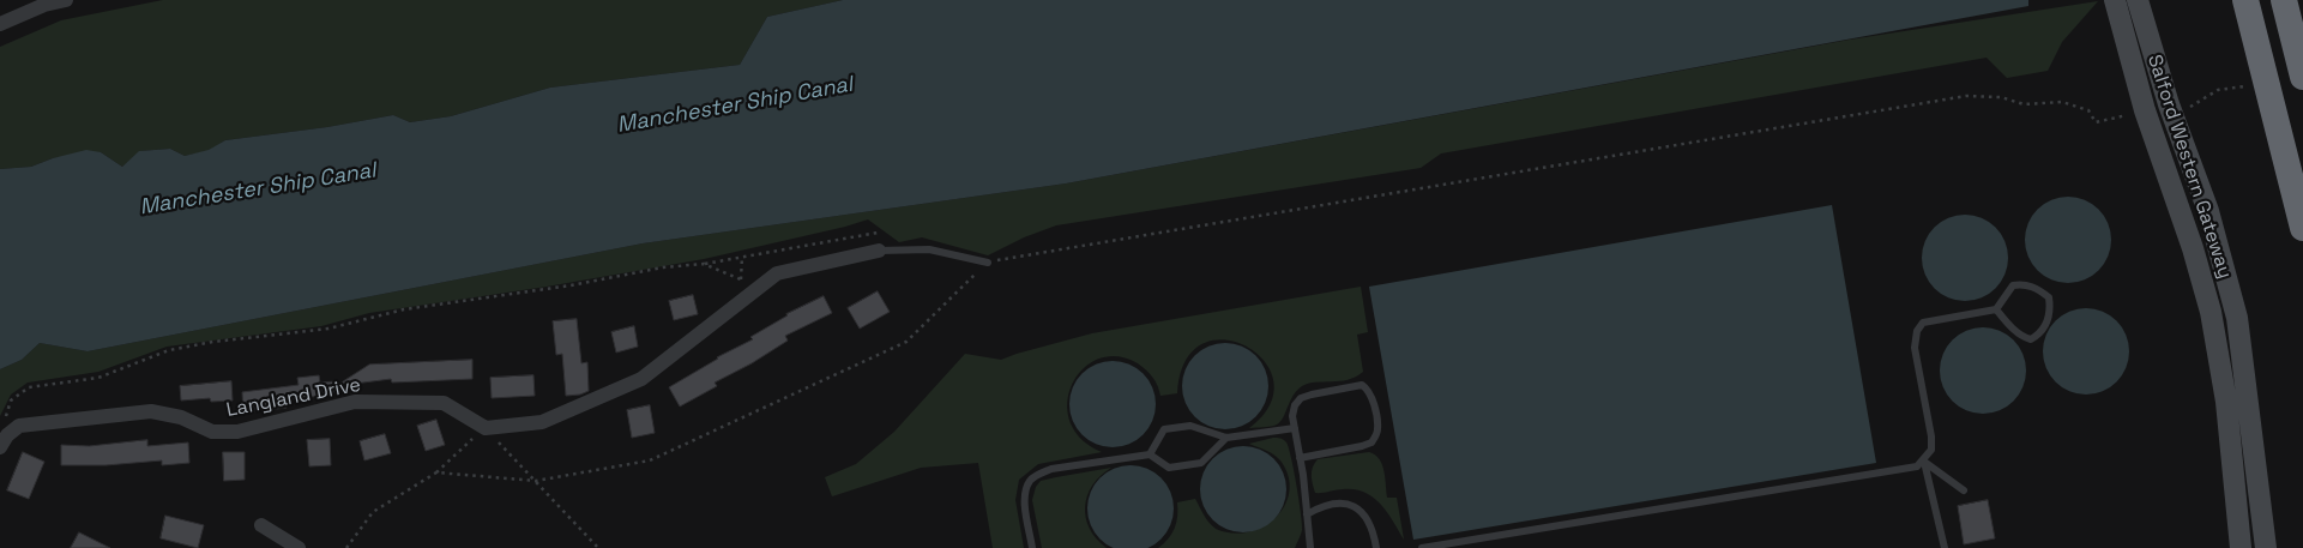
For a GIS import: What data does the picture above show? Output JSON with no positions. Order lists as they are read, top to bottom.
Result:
{
  "streets": {
    "street": ["Salford Western Gateway", "Langland Drive"]
  },
  "water": ["Manchester Ship Canal"]
}
